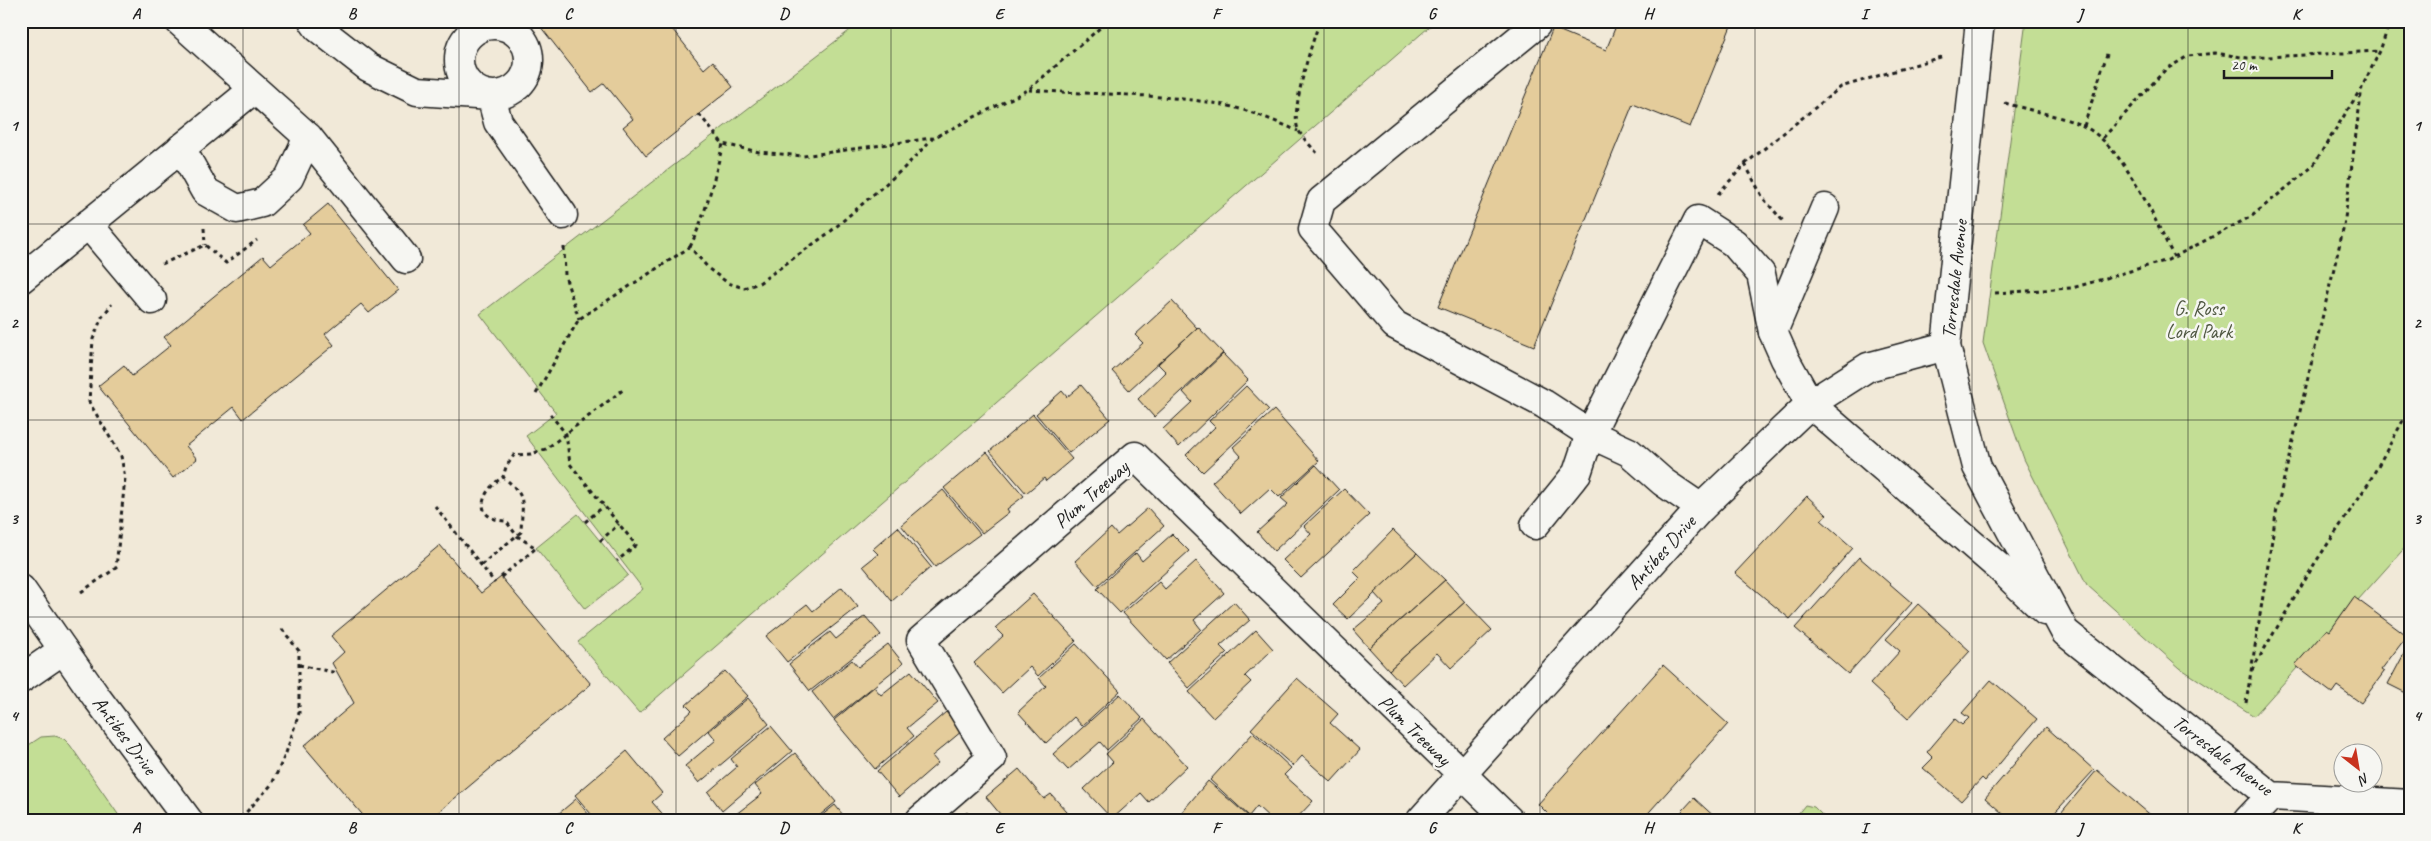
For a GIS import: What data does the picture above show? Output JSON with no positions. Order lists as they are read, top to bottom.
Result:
{
  "streets": {
    "street": ["Torresdale Avenue", "Plum Treeway", "Antibes Drive"]
  },
  "crossings": [
    ["Torresdale Avenue", "Antibes Drive"],
    ["Plum Treeway", "Antibes Drive"]
  ],
  "parks": ["G. Ross Lord Park"],
  "scale_bar": "20 m",
  "north": "bottom right",
  "grid": {
    "columns": [
      "A",
      "B",
      "C",
      "D",
      "E",
      "F",
      "G",
      "H",
      "I",
      "J",
      "K"
    ],
    "rows": [
      "1",
      "2",
      "3",
      "4"
    ]
  }
}
